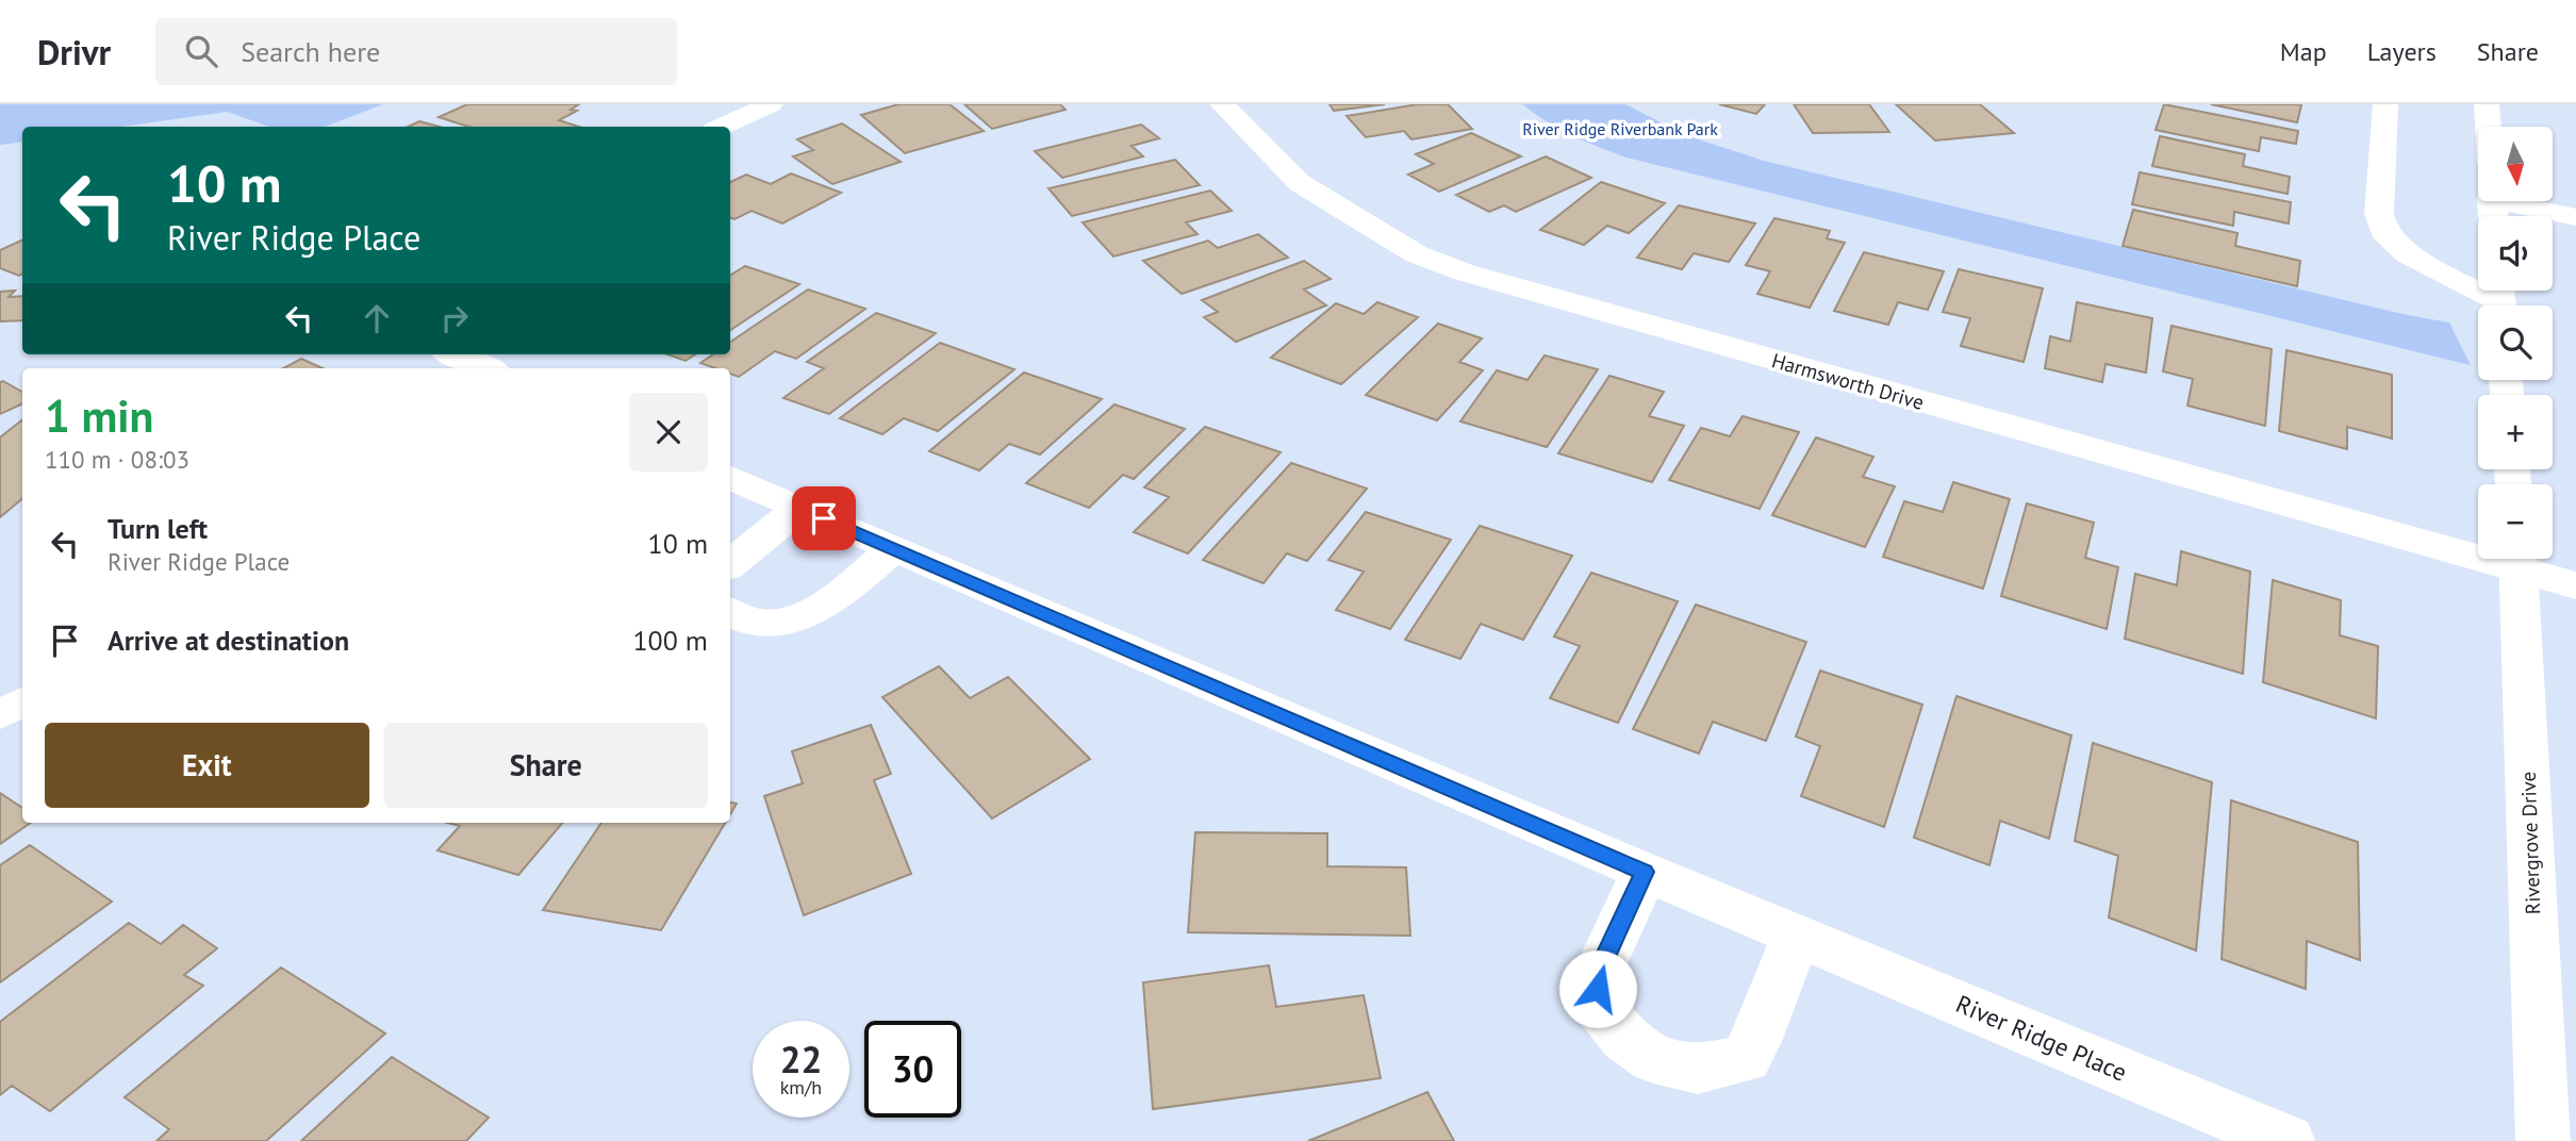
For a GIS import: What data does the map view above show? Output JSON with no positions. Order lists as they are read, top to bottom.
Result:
{
  "streets": {
    "street": ["Harmsworth Drive", "Rivergrove Drive", "River Ridge Place"]
  },
  "parks": ["River Ridge Riverbank Park"],
  "north": "bottom",
  "page": {
    "header": "Drivr",
    "search": "Search here",
    "nav": ["Map", "Layers", "Share"],
    "map_buttons": ["+", "−"],
    "turn": ["10 m", "River Ridge Place"],
    "heading": ["1 min", "110 m · 08:03"],
    "list": [
      {
        "name": "Turn left",
        "note": "River Ridge Place",
        "value": "10 m"
      },
      {
        "name": "Arrive at destination",
        "value": "100 m"
      }
    ],
    "buttons": ["Exit", "Share"],
    "speed": "22 km/h",
    "limit": "30"
  }
}
